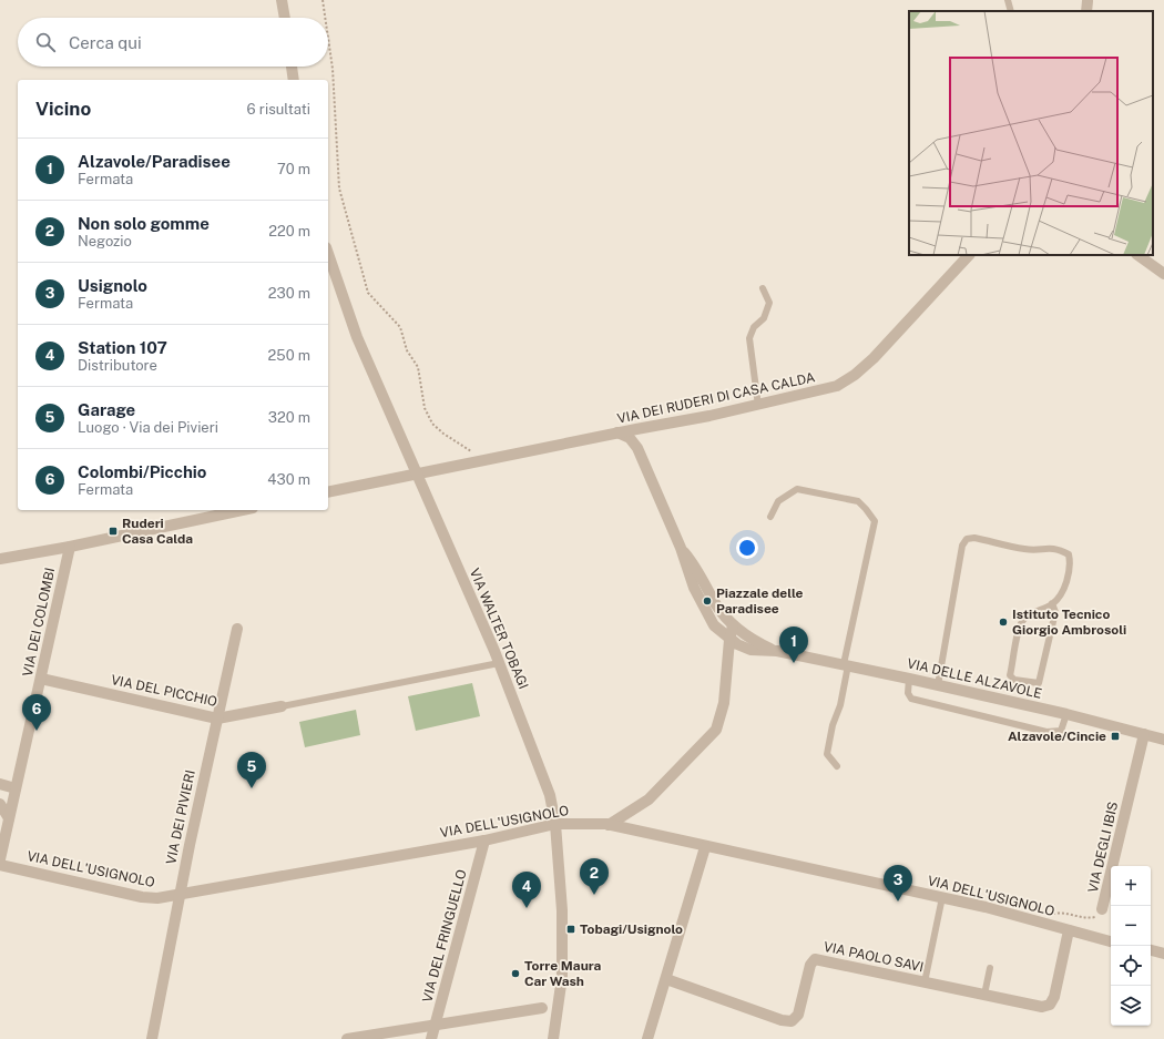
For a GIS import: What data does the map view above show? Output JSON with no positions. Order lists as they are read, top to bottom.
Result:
{
  "streets": {
    "street": [
      "VIA DEI RUDERI DI CASA CALDA",
      "VIA DEI COLOMBI",
      "VIA WALTER TOBAGI",
      "VIA DELLE ALZAVOLE",
      "VIA DEL PICCHIO",
      "VIA DEI PIVIERI",
      "VIA DELL'USIGNOLO",
      "VIA DEGLI IBIS",
      "VIA DEL FRINGUELLO",
      "VIA PAOLO SAVI"
    ]
  },
  "crossings": [
    ["VIA DEI RUDERI DI CASA CALDA", "VIA WALTER TOBAGI"],
    ["VIA DEI COLOMBI", "VIA DEL PICCHIO"],
    ["VIA WALTER TOBAGI", "VIA DELL'USIGNOLO"],
    ["VIA DELLE ALZAVOLE", "VIA DEGLI IBIS"],
    ["VIA DEL PICCHIO", "VIA DEI PIVIERI"],
    ["VIA DEI PIVIERI", "VIA DELL'USIGNOLO"],
    ["VIA DELL'USIGNOLO", "VIA DEL FRINGUELLO"],
    ["VIA DELL'USIGNOLO", "VIA PAOLO SAVI"]
  ],
  "places": {
    "transit": ["Ruderi Casa Calda", "Alzavole/Cincie", "Tobagi/Usignolo"],
    "other": ["Piazzale delle Paradisee", "Istituto Tecnico Giorgio Ambrosoli", "Torre Maura Car Wash"]
  },
  "page": {
    "search": "Cerca qui",
    "heading": ["Vicino", "6 risultati"],
    "list": [
      {
        "mark": "1",
        "name": "Alzavole/Paradisee",
        "note": "Fermata",
        "value": "70 m"
      },
      {
        "mark": "2",
        "name": "Non solo gomme",
        "note": "Negozio",
        "value": "220 m"
      },
      {
        "mark": "3",
        "name": "Usignolo",
        "note": "Fermata",
        "value": "230 m"
      },
      {
        "mark": "4",
        "name": "Station 107",
        "note": "Distributore",
        "value": "250 m"
      },
      {
        "mark": "5",
        "name": "Garage",
        "note": "Luogo · Via dei Pivieri",
        "value": "320 m"
      },
      {
        "mark": "6",
        "name": "Colombi/Picchio",
        "note": "Fermata",
        "value": "430 m"
      }
    ],
    "pins": [
      "1",
      "6",
      "5",
      "2",
      "3",
      "4"
    ],
    "map_buttons": ["+", "−"]
  }
}
